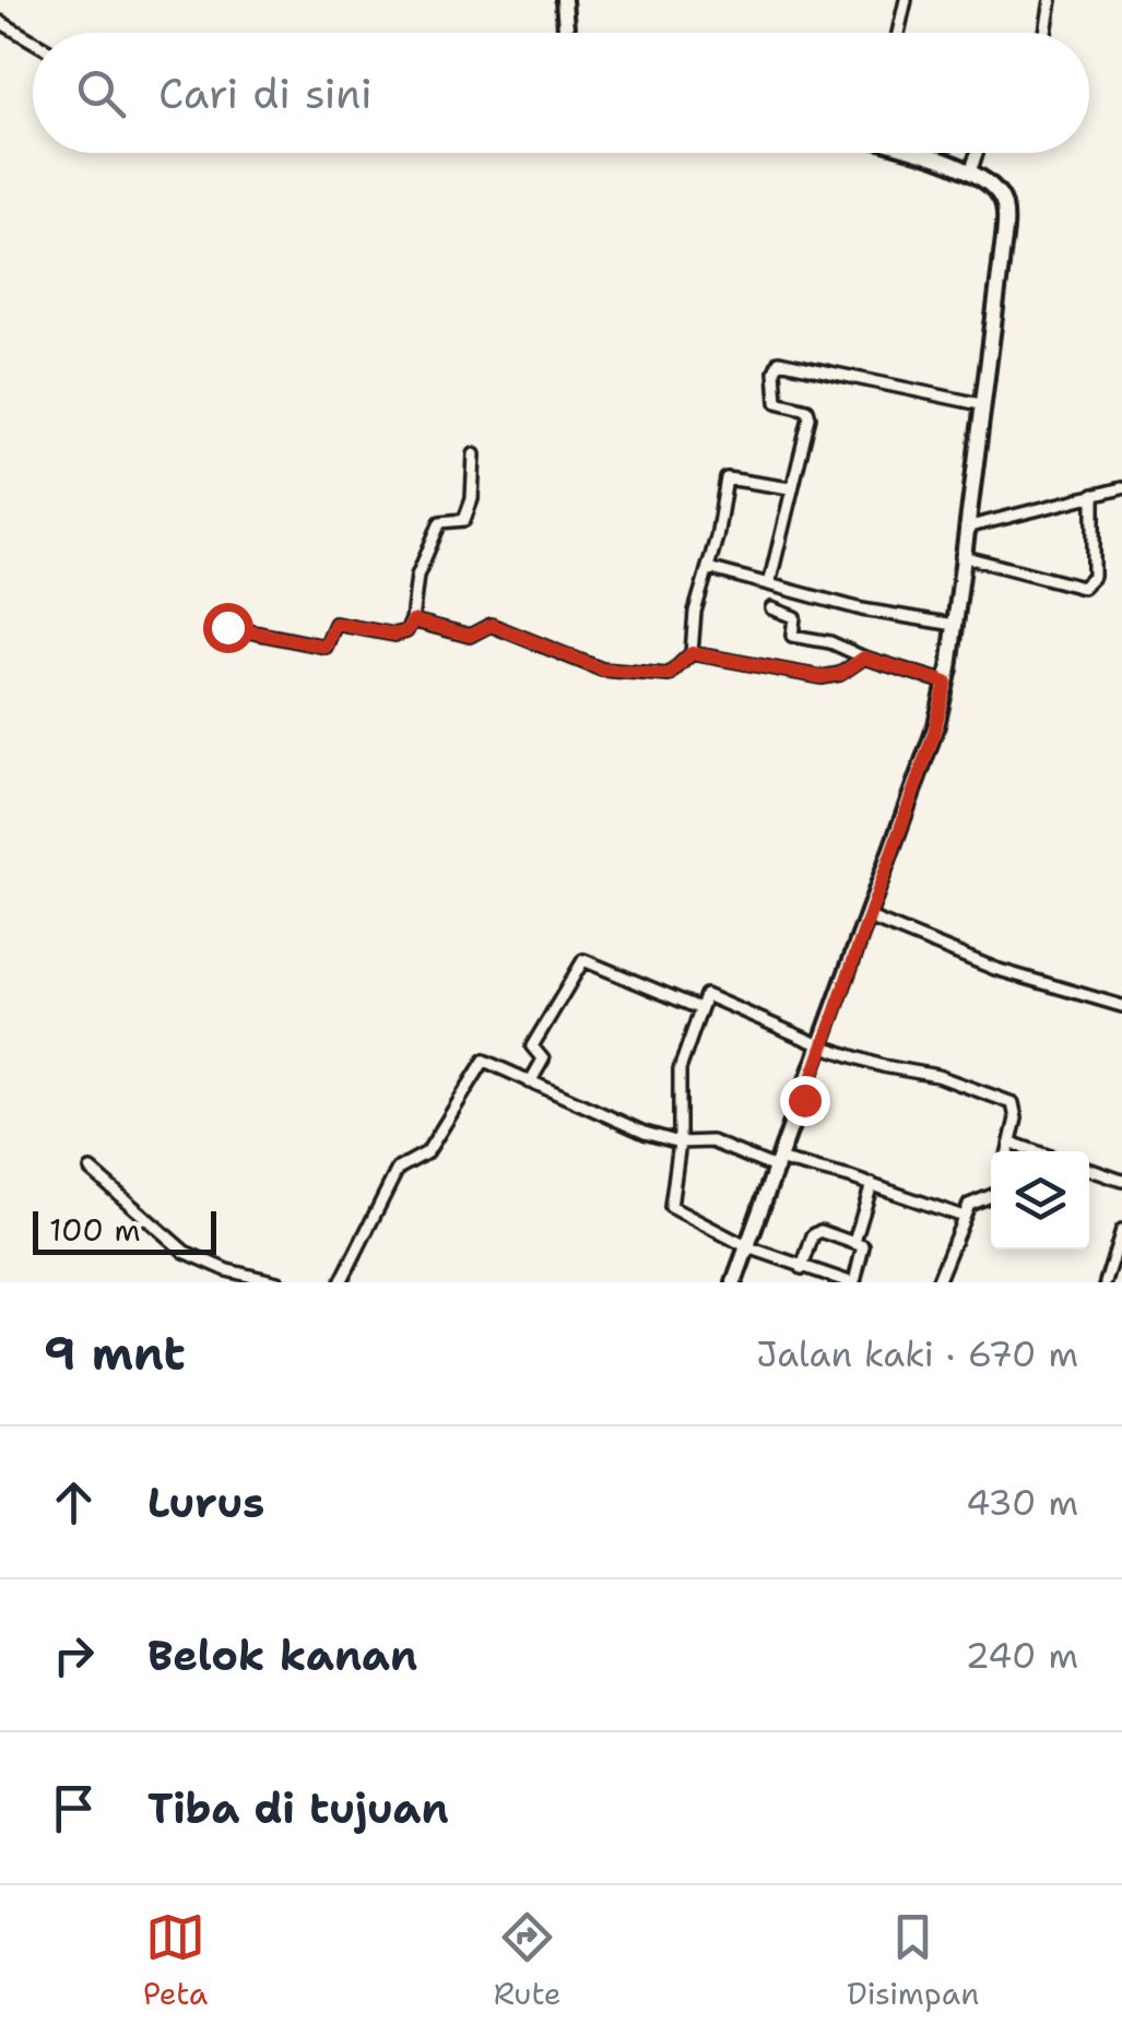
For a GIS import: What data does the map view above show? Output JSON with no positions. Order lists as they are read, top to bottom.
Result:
{
  "scale_bar": "100 m",
  "page": {
    "search": "Cari di sini",
    "scale": "100 m",
    "heading": ["9 mnt", "Jalan kaki · 670 m"],
    "list": [
      ["Lurus", "430 m"],
      ["Belok kanan", "240 m"],
      "Tiba di tujuan"
    ],
    "nav": ["Peta", "Rute", "Disimpan"]
  }
}
